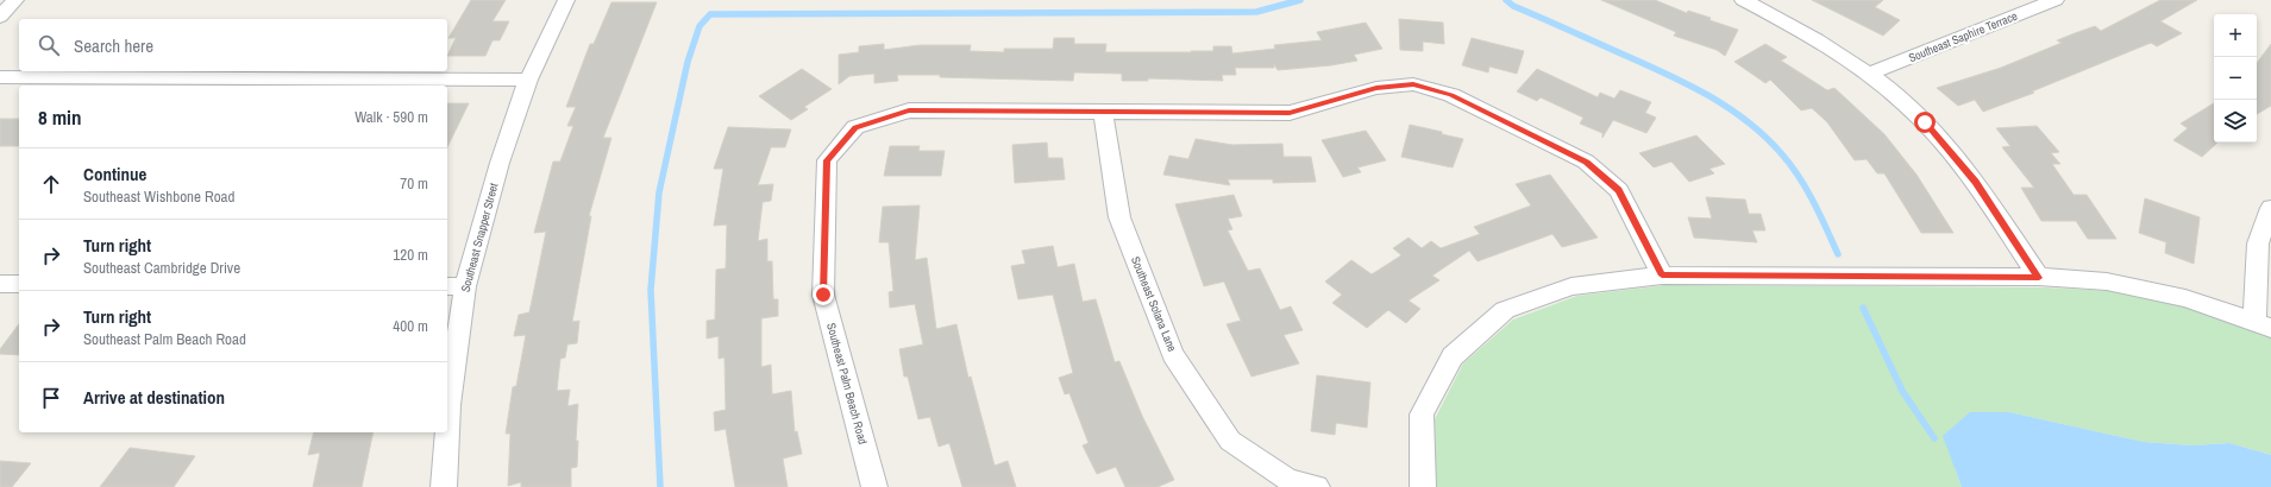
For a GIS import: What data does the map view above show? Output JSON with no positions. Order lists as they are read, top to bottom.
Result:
{
  "streets": {
    "street": [
      "Southeast Saphire Terrace",
      "Southeast Snapper Street",
      "Southeast Solana Lane",
      "Southeast Palm Beach Road"
    ]
  },
  "crossings": [
    ["Southeast Solana Lane", "Southeast Palm Beach Road"]
  ],
  "page": {
    "map_buttons": ["+", "−"],
    "search": "Search here",
    "heading": ["8 min", "Walk · 590 m"],
    "list": [
      ["Continue", "Southeast Wishbone Road", "70 m"],
      ["Turn right", "Southeast Cambridge Drive", "120 m"],
      ["Turn right", "Southeast Palm Beach Road", "400 m"],
      "Arrive at destination"
    ]
  }
}
